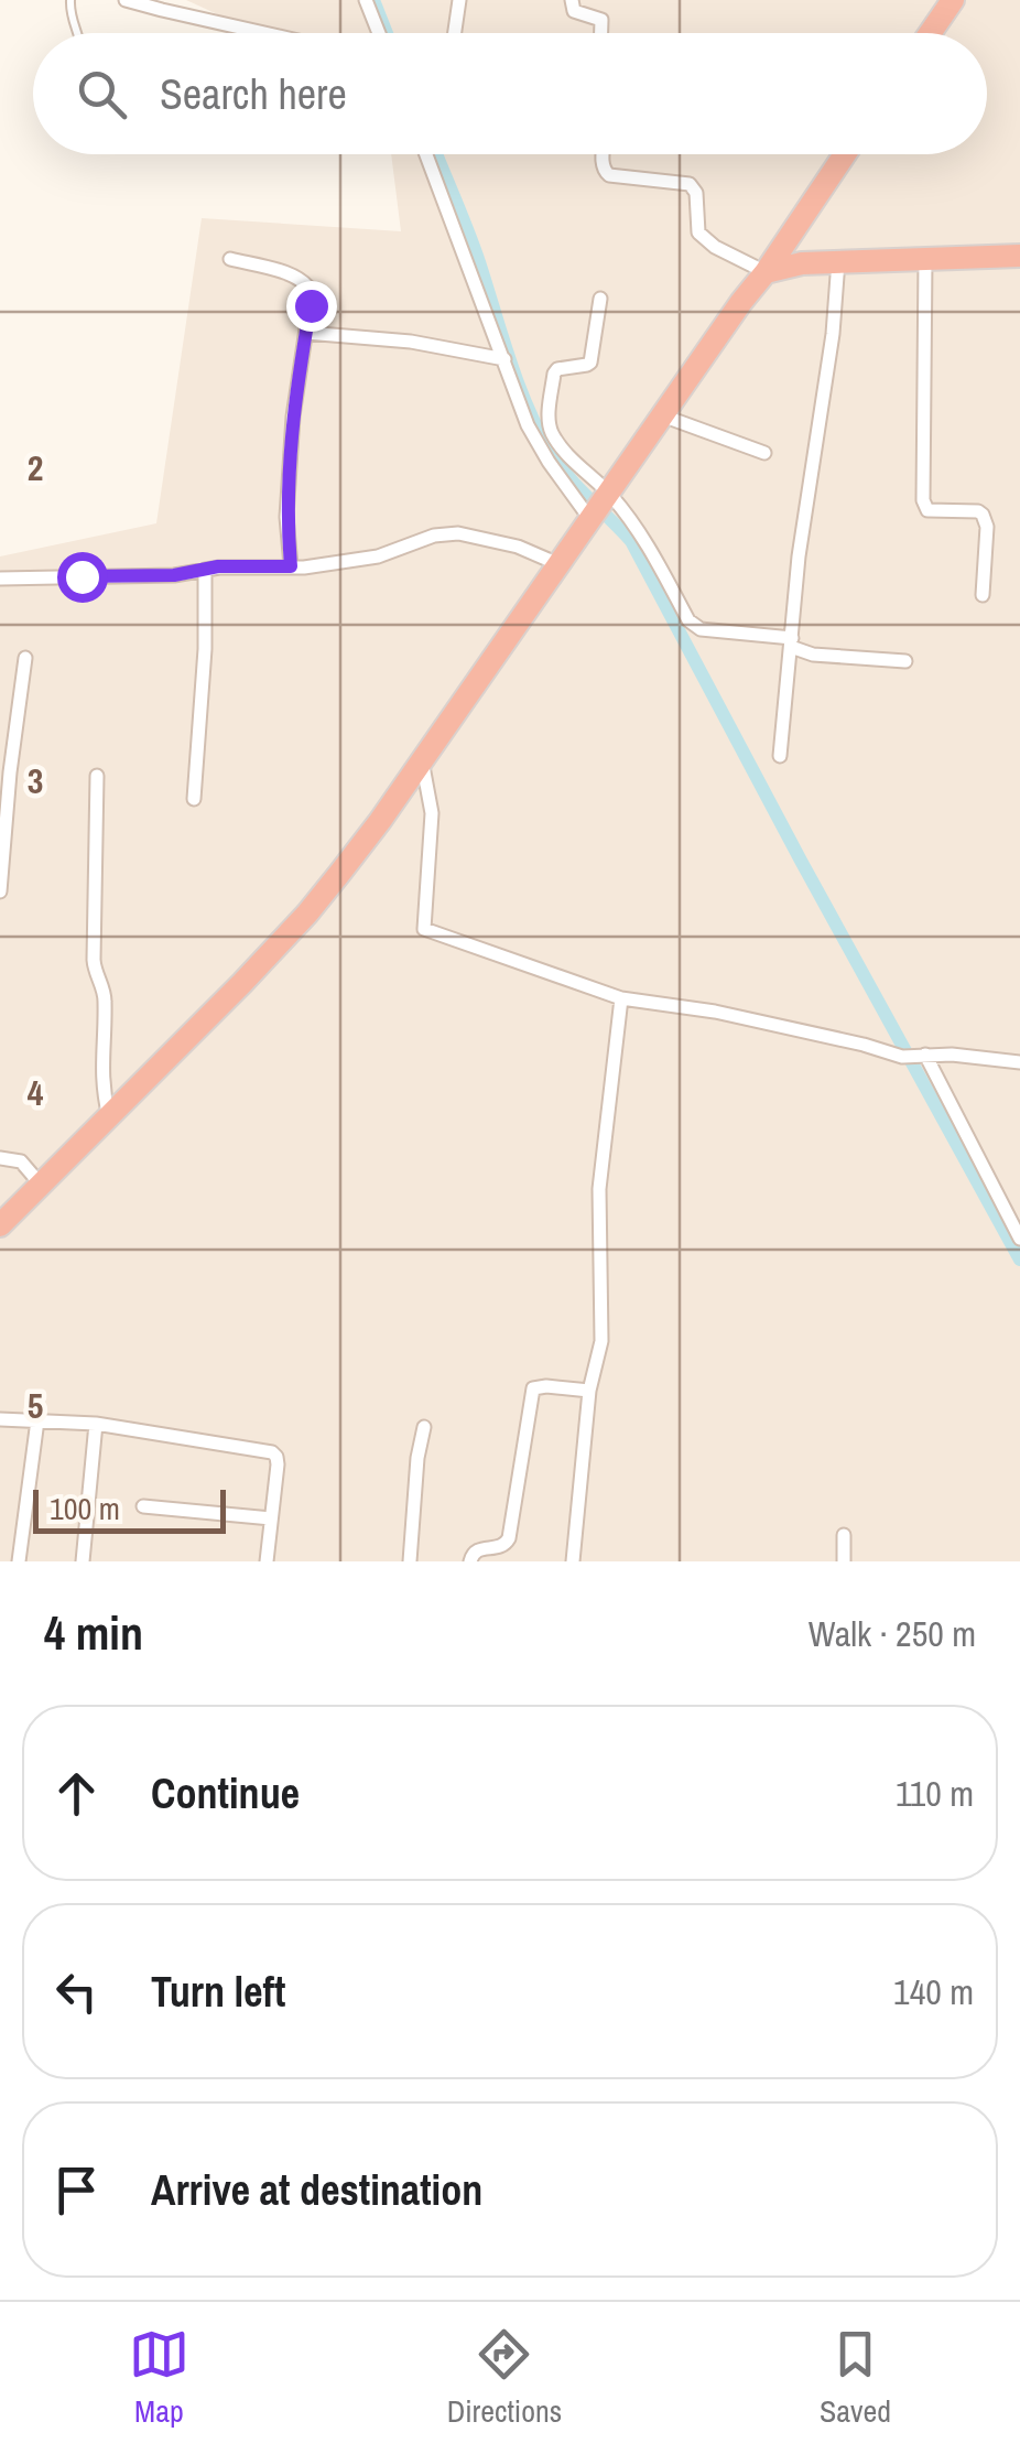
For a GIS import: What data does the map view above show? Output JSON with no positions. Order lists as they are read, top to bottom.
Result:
{
  "scale_bar": "100 m",
  "page": {
    "search": "Search here",
    "scale": "100 m",
    "heading": ["4 min", "Walk · 250 m"],
    "list": [
      ["Continue", "110 m"],
      ["Turn left", "140 m"],
      "Arrive at destination"
    ],
    "nav": ["Map", "Directions", "Saved"]
  },
  "grid": {
    "rows": [
      "2",
      "3",
      "4",
      "5"
    ]
  }
}
